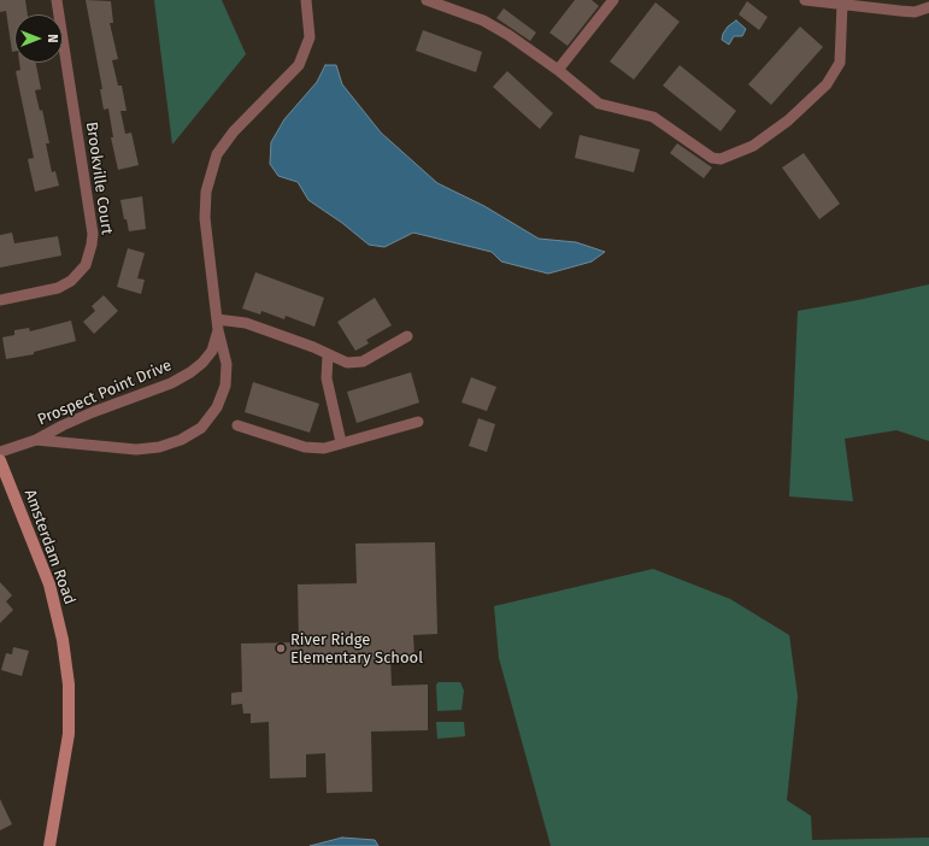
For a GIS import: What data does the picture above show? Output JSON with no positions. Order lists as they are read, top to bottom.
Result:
{
  "streets": {
    "main road": ["Amsterdam Road"],
    "street": ["Brookville Court", "Prospect Point Drive"]
  },
  "places": ["River Ridge Elementary School"],
  "north": "right"
}
